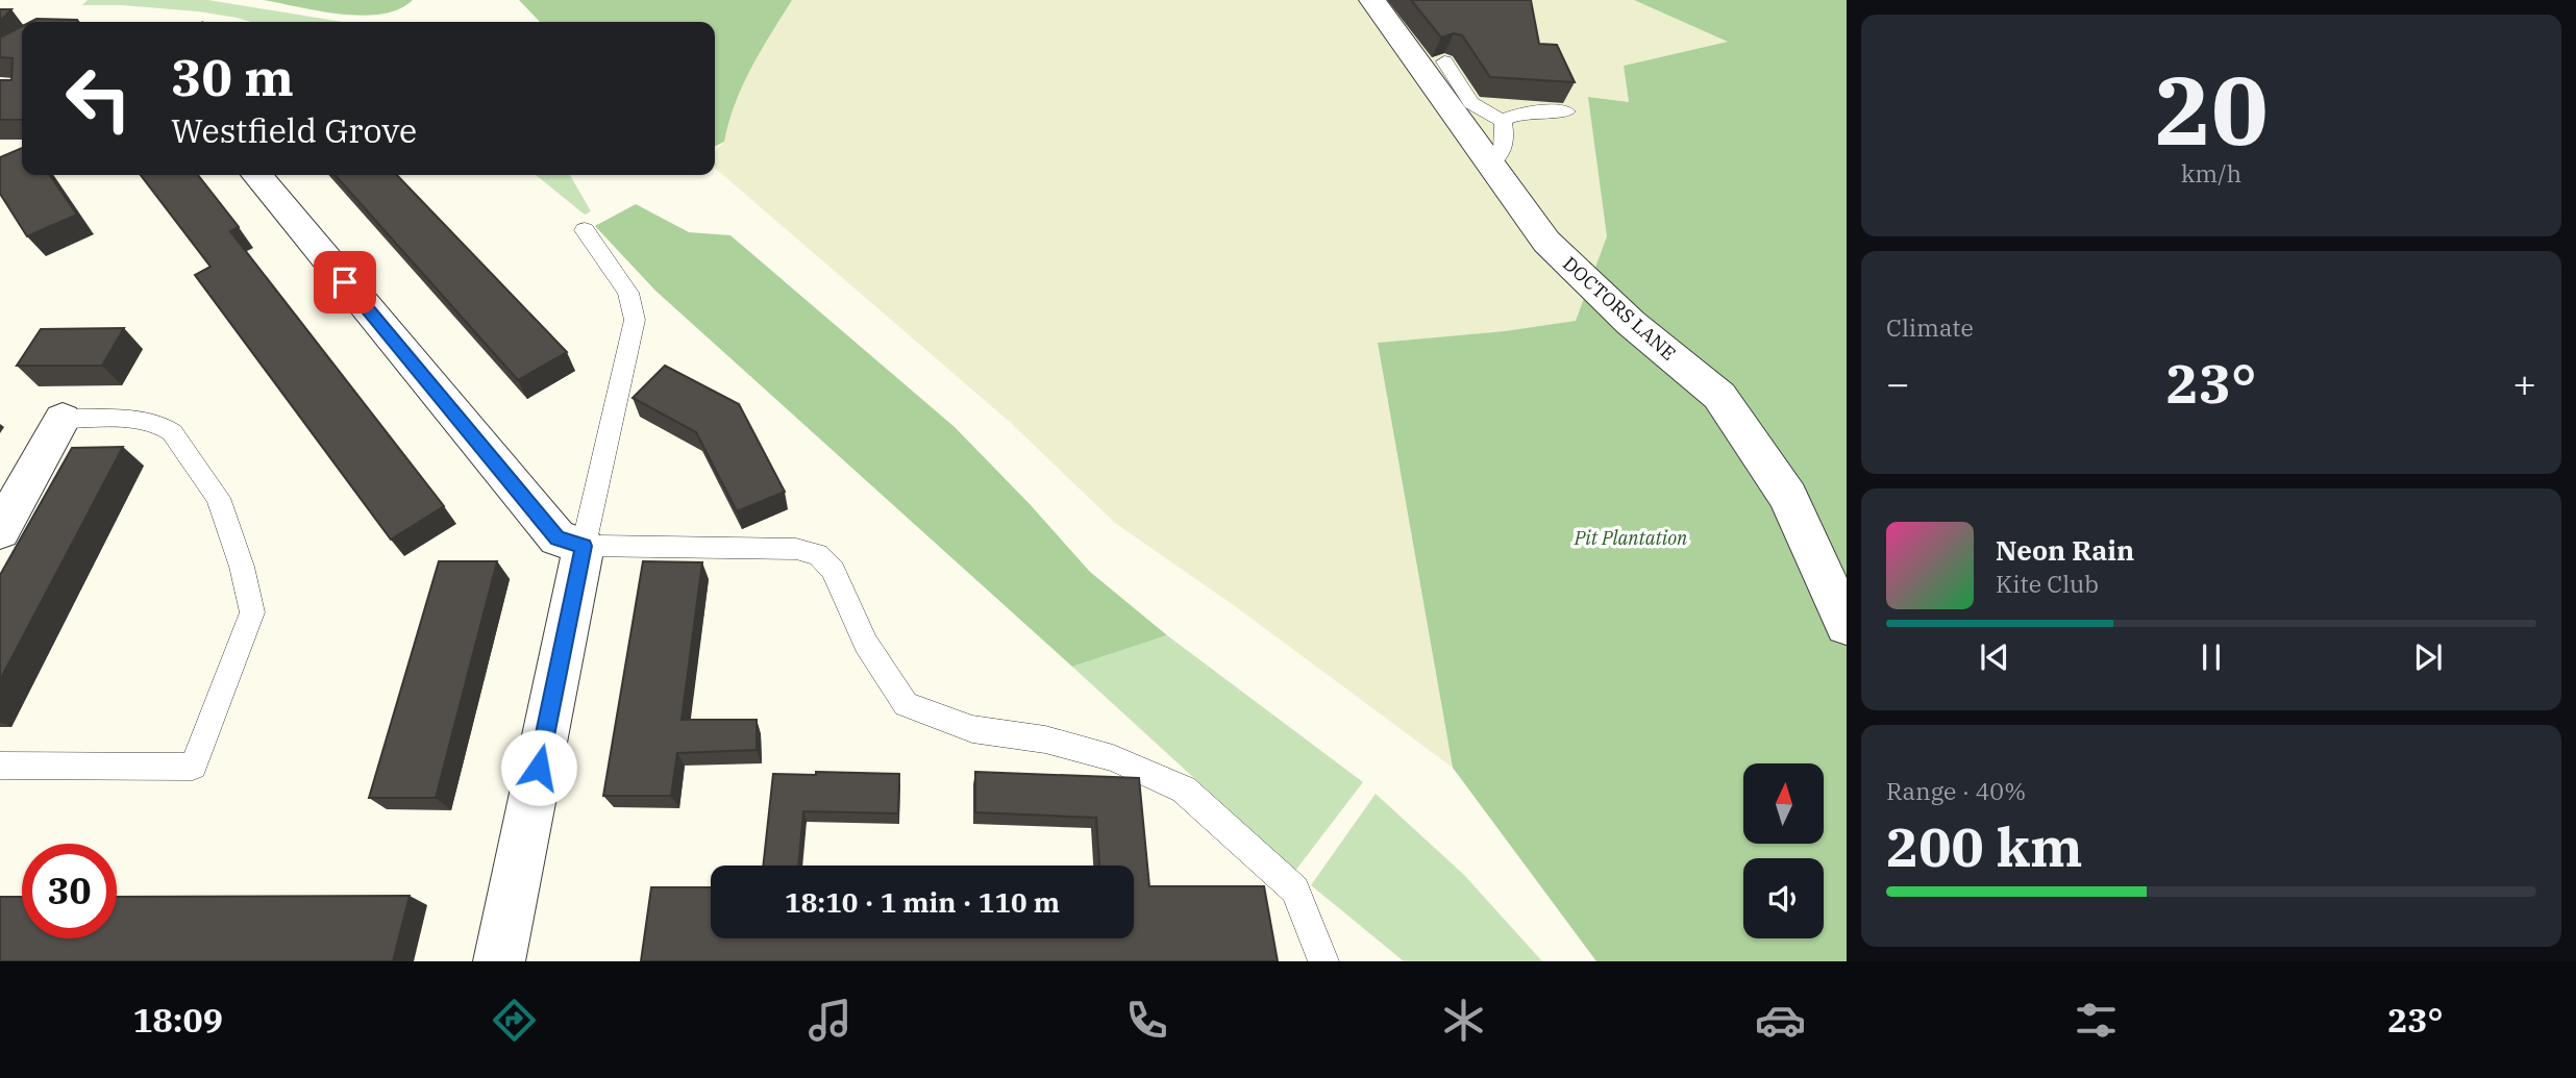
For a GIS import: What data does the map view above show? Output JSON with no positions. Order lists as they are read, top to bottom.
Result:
{
  "streets": {
    "street": ["DOCTORS LANE"]
  },
  "parks": ["Pit Plantation"],
  "north": "top",
  "page": {
    "tile": [
      ["20", "km/h"],
      "Climate",
      ["Range · 40%", "200 km"]
    ],
    "turn": ["30 m", "Westfield Grove"],
    "heat": ["−", "23°", "+"],
    "song": ["Neon Rain", "Kite Club"],
    "limit": "30",
    "trip": "18:10 · 1 min · 110 m",
    "tabs": ["18:09", "23°"]
  }
}
